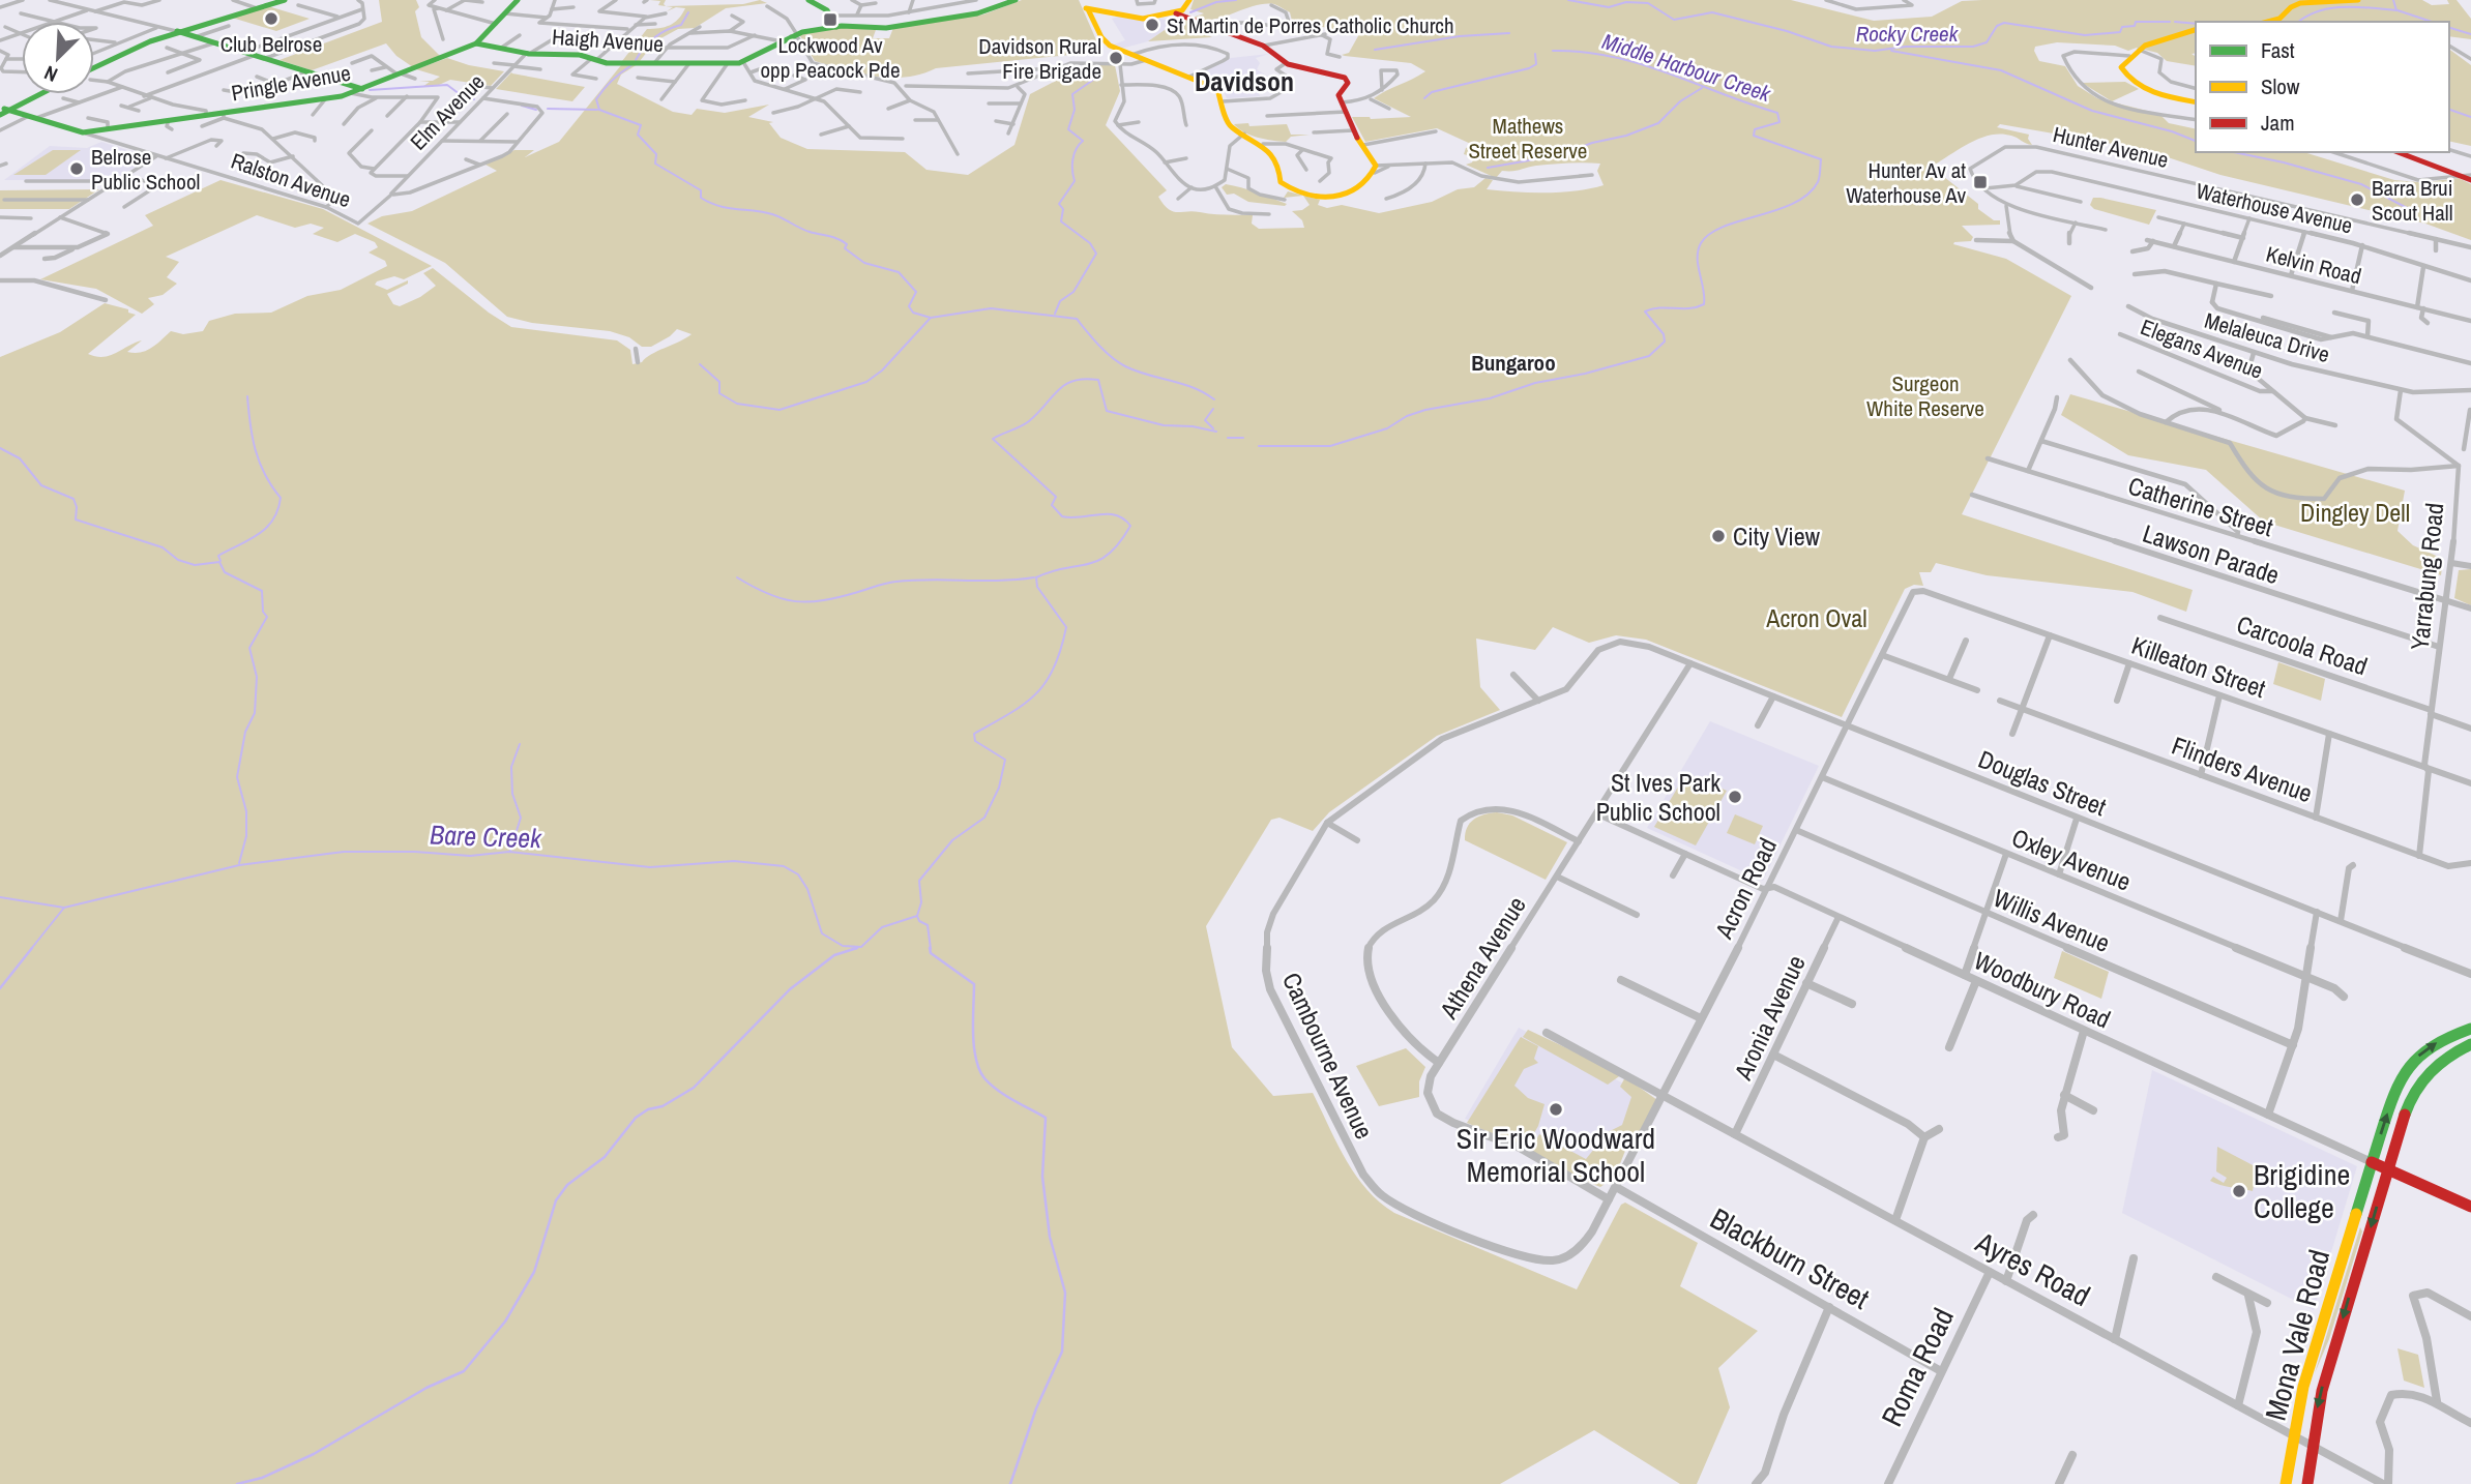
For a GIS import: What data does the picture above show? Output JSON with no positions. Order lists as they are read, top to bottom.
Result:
{
  "streets": {
    "main road": [
      "Haigh Avenue",
      "Pringle Avenue",
      "Ralston Avenue",
      "Woodbury Road",
      "Mona Vale Road"
    ],
    "street": [
      "Elm Avenue",
      "Hunter Avenue",
      "Waterhouse Avenue",
      "Kelvin Road",
      "Melaleuca Drive",
      "Elegans Avenue",
      "Catherine Street",
      "Lawson Parade",
      "Yarrabung Road",
      "Carcoola Road",
      "Killeaton Street",
      "Flinders Avenue",
      "Douglas Street",
      "Oxley Avenue",
      "Acron Road",
      "Willis Avenue",
      "Athena Avenue",
      "Aronia Avenue",
      "Cambourne Avenue",
      "Blackburn Street",
      "Ayres Road",
      "Roma Road"
    ]
  },
  "crossings": [
    ["Haigh Avenue", "Pringle Avenue"],
    ["Haigh Avenue", "Elm Avenue"],
    ["Pringle Avenue", "Ralston Avenue"],
    ["Elm Avenue", "Ralston Avenue"],
    ["Hunter Avenue", "Waterhouse Avenue"],
    ["Catherine Street", "Yarrabung Road"],
    ["Lawson Parade", "Yarrabung Road"],
    ["Yarrabung Road", "Carcoola Road"],
    ["Yarrabung Road", "Killeaton Street"],
    ["Yarrabung Road", "Flinders Avenue"],
    ["Killeaton Street", "Acron Road"],
    ["Douglas Street", "Acron Road"],
    ["Douglas Street", "Athena Avenue"],
    ["Douglas Street", "Cambourne Avenue"],
    ["Oxley Avenue", "Acron Road"],
    ["Acron Road", "Willis Avenue"],
    ["Acron Road", "Athena Avenue"],
    ["Acron Road", "Woodbury Road"],
    ["Acron Road", "Cambourne Avenue"],
    ["Acron Road", "Blackburn Street"],
    ["Acron Road", "Ayres Road"],
    ["Athena Avenue", "Woodbury Road"],
    ["Athena Avenue", "Cambourne Avenue"],
    ["Woodbury Road", "Aronia Avenue"],
    ["Woodbury Road", "Mona Vale Road"],
    ["Aronia Avenue", "Ayres Road"],
    ["Blackburn Street", "Roma Road"],
    ["Ayres Road", "Mona Vale Road"],
    ["Ayres Road", "Roma Road"]
  ],
  "districts": ["Davidson", "Bungaroo"],
  "water": ["Rocky Creek", "Middle Harbour Creek", "Bare Creek"],
  "parks": [
    "Mathews Street Reserve",
    "Surgeon White Reserve",
    "Dingley Dell",
    "Acron Oval"
  ],
  "places": {
    "other": [
      "Club Belrose",
      "St Martin de Porres Catholic Church",
      "Davidson Rural Fire Brigade",
      "Belrose Public School",
      "Barra Brui Scout Hall",
      "City View",
      "St Ives Park Public School",
      "Sir Eric Woodward Memorial School",
      "Brigidine College"
    ],
    "transit": ["Lockwood Av opp Peacock Pde", "Hunter Av at Waterhouse Av"]
  },
  "legend": ["Fast", "Slow", "Jam"],
  "north": "bottom left"
}
